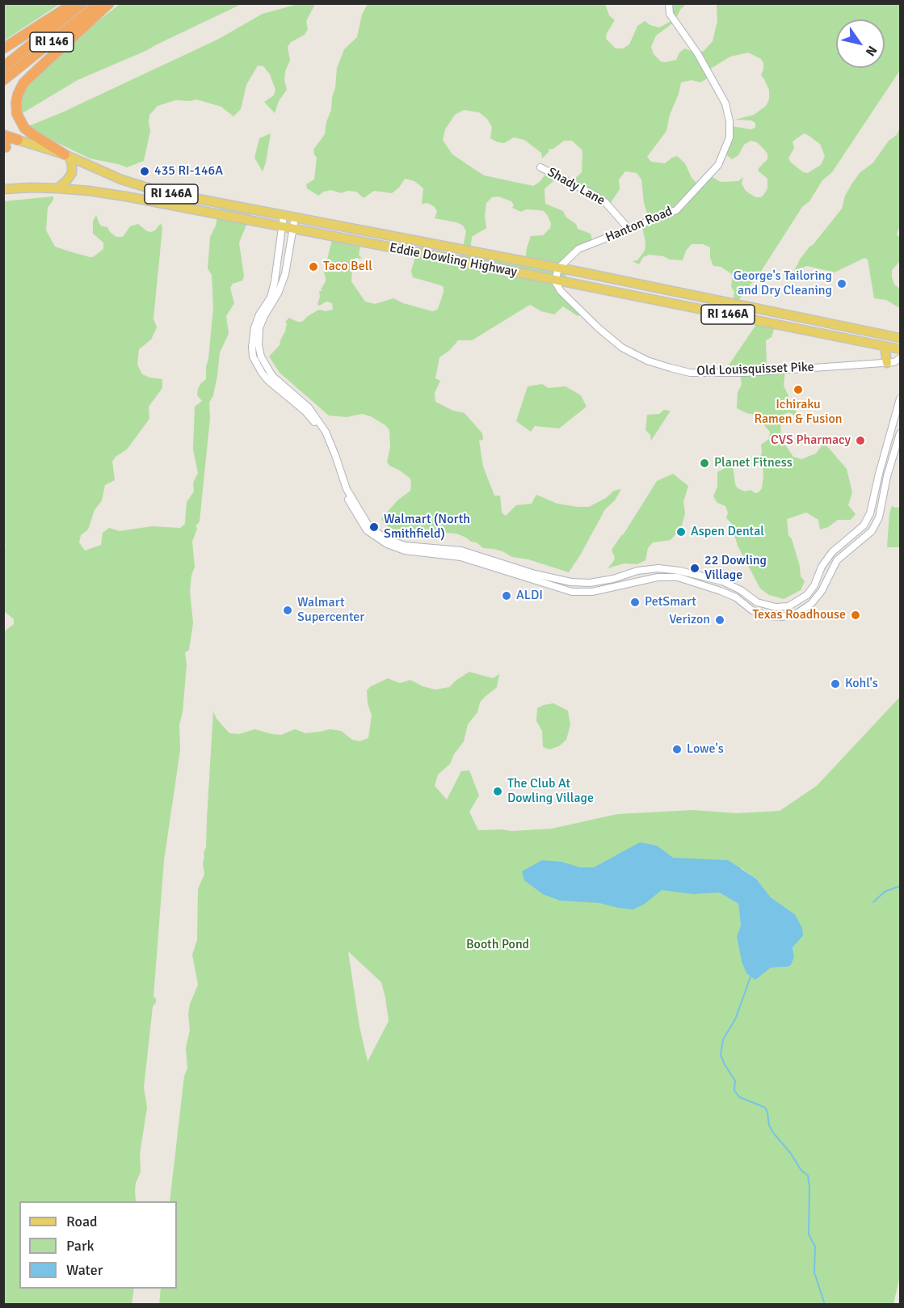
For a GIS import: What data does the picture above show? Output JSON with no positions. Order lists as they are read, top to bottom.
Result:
{
  "streets": {
    "highway": ["RI 146", "RI 146A"],
    "main road": ["Eddie Dowling Highway"],
    "street": ["Shady Lane", "Hanton Road", "Old Louisquisset Pike"]
  },
  "crossings": [
    ["Shady Lane", "Hanton Road"],
    ["RI 146A", "Eddie Dowling Highway"],
    ["Hanton Road", "Eddie Dowling Highway"],
    ["Eddie Dowling Highway", "Old Louisquisset Pike"]
  ],
  "parks": ["Booth Pond"],
  "places": [
    "435 RI-146A",
    "Taco Bell",
    "George's Tailoring and Dry Cleaning",
    "Ichiraku Ramen & Fusion",
    "CVS Pharmacy",
    "Planet Fitness",
    "Walmart (North Smithfield)",
    "Aspen Dental",
    "22 Dowling Village",
    "ALDI",
    "PetSmart",
    "Walmart Supercenter",
    "Texas Roadhouse",
    "Verizon",
    "Kohl's",
    "Lowe's",
    "The Club At Dowling Village"
  ],
  "legend": ["Road", "Park", "Water"],
  "north": "bottom right"
}
